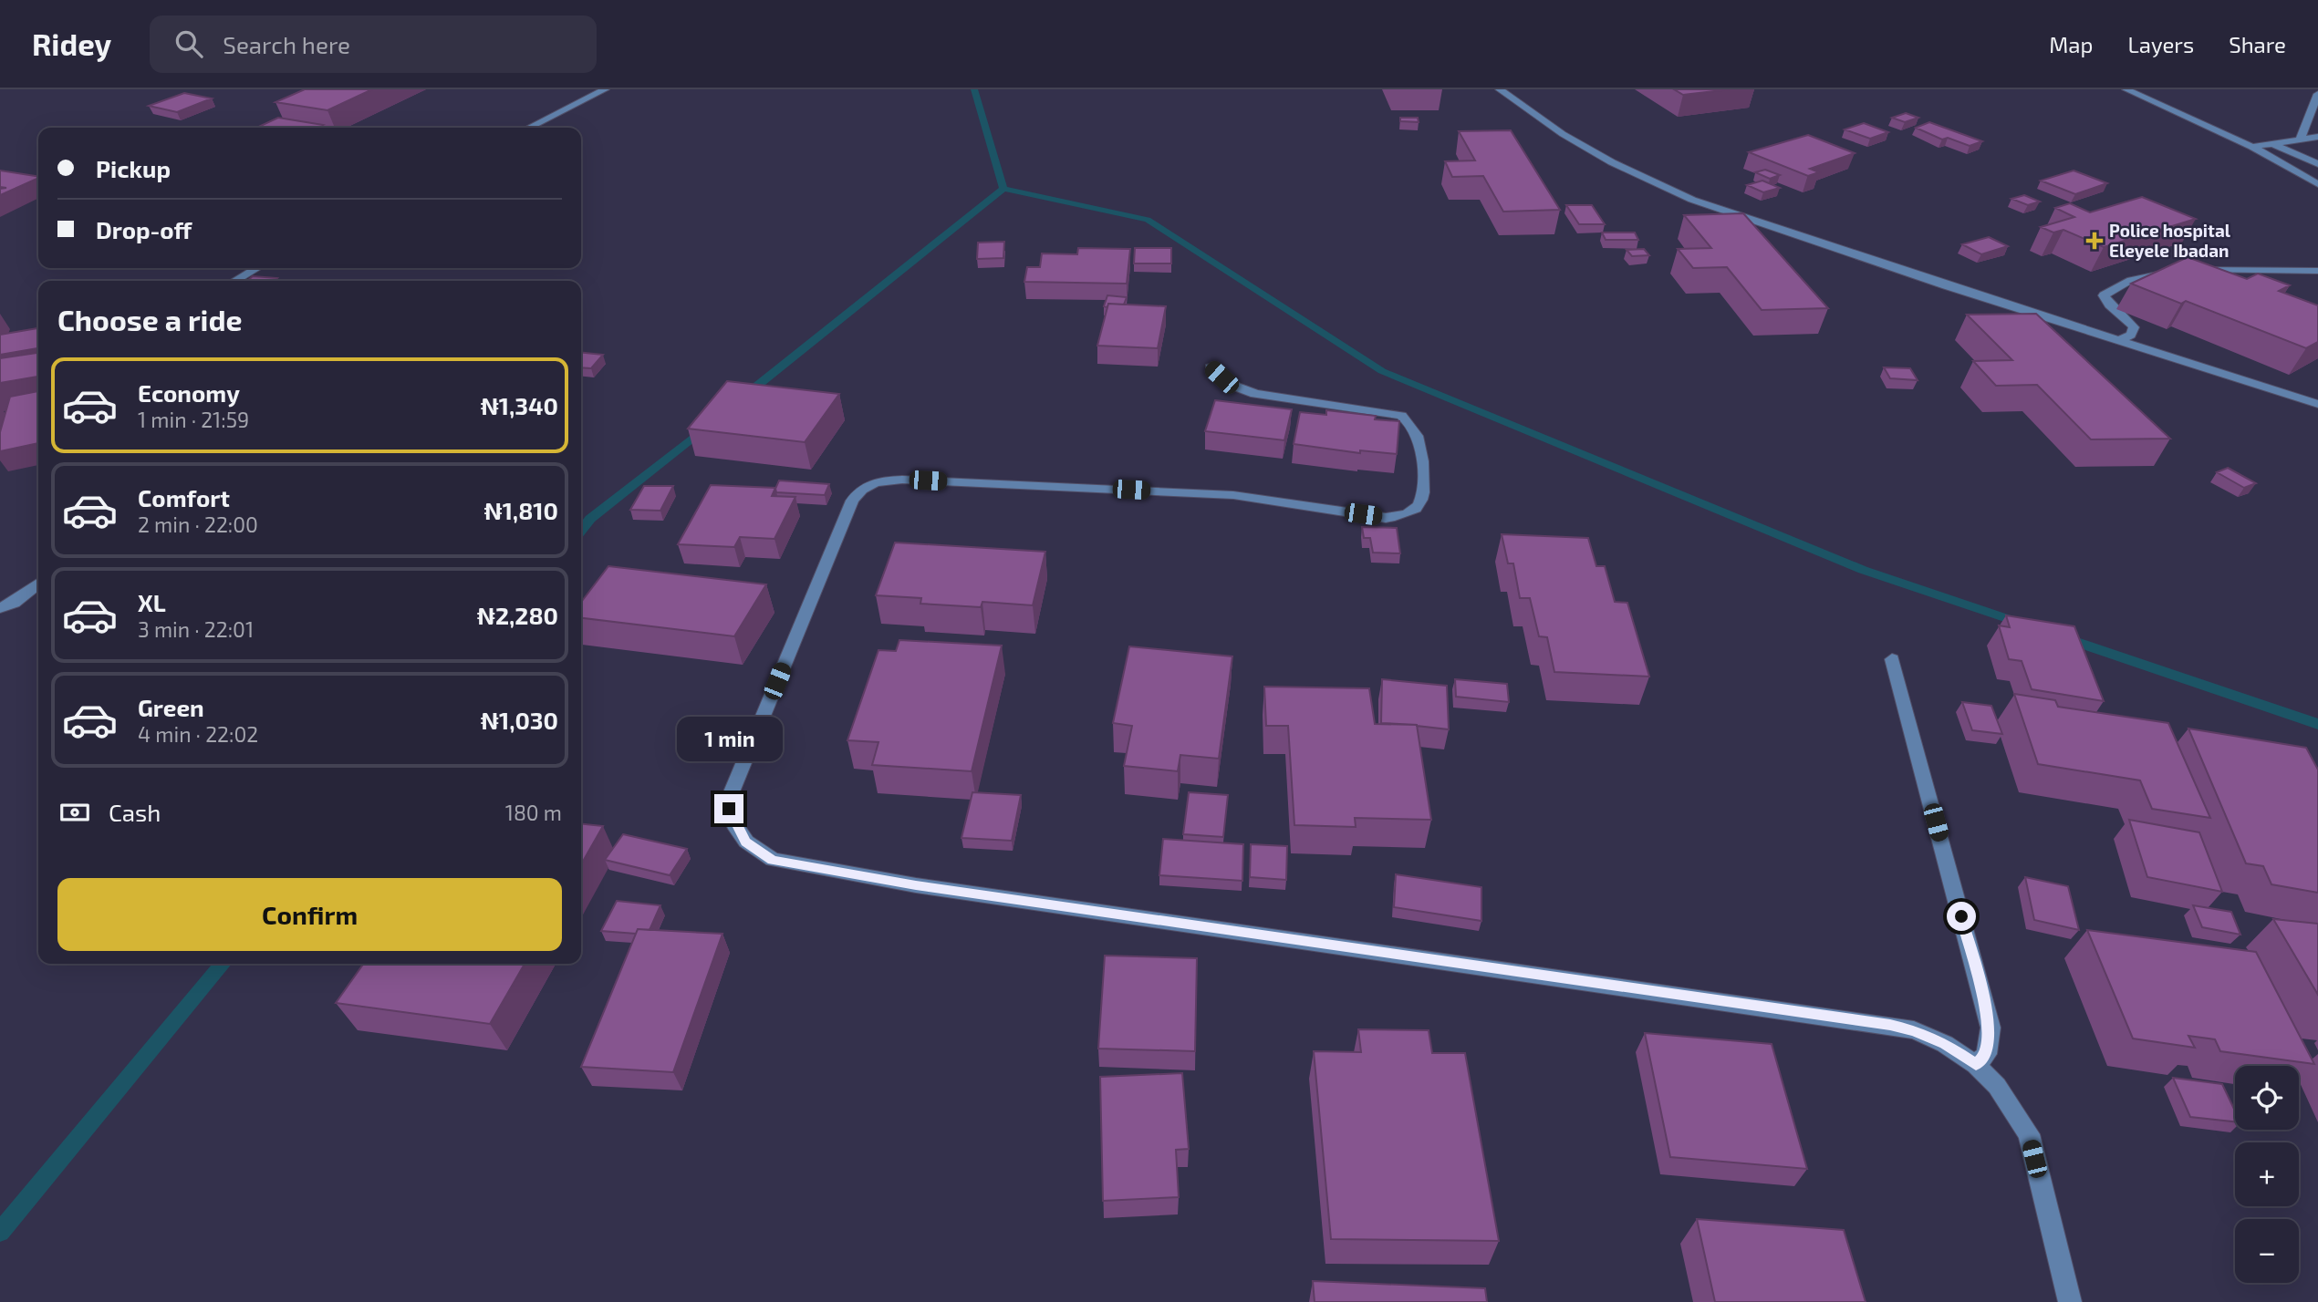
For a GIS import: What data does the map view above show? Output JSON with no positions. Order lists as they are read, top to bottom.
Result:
{
  "places": {
    "health": ["Police hospital Eleyele Ibadan"]
  },
  "page": {
    "header": "Ridey",
    "search": "Search here",
    "nav": ["Map", "Layers", "Share"],
    "banner": ["Pickup", "Drop-off"],
    "heading": "Choose a ride",
    "list": [
      {
        "name": "Economy",
        "note": "1 min · 21:59",
        "value": "₦1,340"
      },
      {
        "name": "Comfort",
        "note": "2 min · 22:00",
        "value": "₦1,810"
      },
      {
        "name": "XL",
        "note": "3 min · 22:01",
        "value": "₦2,280"
      },
      {
        "name": "Green",
        "note": "4 min · 22:02",
        "value": "₦1,030"
      }
    ],
    "bubble": "1 min",
    "pay": ["Cash", "180 m"],
    "buttons": "Confirm",
    "map_buttons": ["+", "−"]
  }
}
